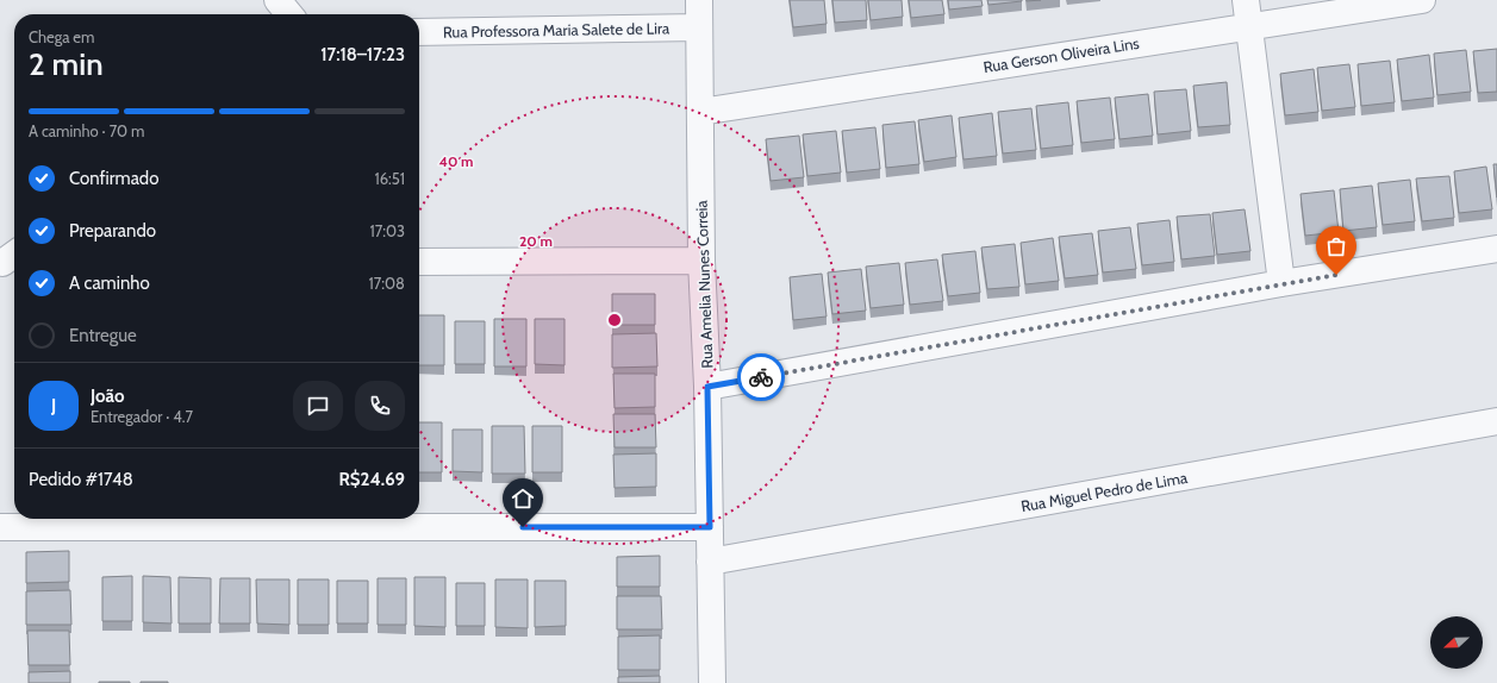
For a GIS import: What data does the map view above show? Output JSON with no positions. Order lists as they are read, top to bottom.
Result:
{
  "streets": {
    "street": [
      "Rua Professora Maria Salete de Lira",
      "Rua Gerson Oliveira Lins",
      "Rua Amelia Nunes Correia",
      "Rua Miguel Pedro de Lima"
    ]
  },
  "crossings": [
    ["Rua Professora Maria Salete de Lira", "Rua Amelia Nunes Correia"],
    ["Rua Gerson Oliveira Lins", "Rua Amelia Nunes Correia"],
    ["Rua Amelia Nunes Correia", "Rua Miguel Pedro de Lima"]
  ],
  "north": "left",
  "page": {
    "heading": ["2 min", "Chega em", "17:18–17:23"],
    "panel": [
      "João",
      "Entregador · 4.7",
      "Pedido #1748",
      "R$24.69"
    ],
    "bar": "A caminho · 70 m",
    "list": [
      ["Confirmado", "16:51"],
      ["Preparando", "17:03"],
      ["A caminho", "17:08"],
      "Entregue"
    ],
    "round": "J"
  },
  "rings": ["40 m", "20 m"]
}
